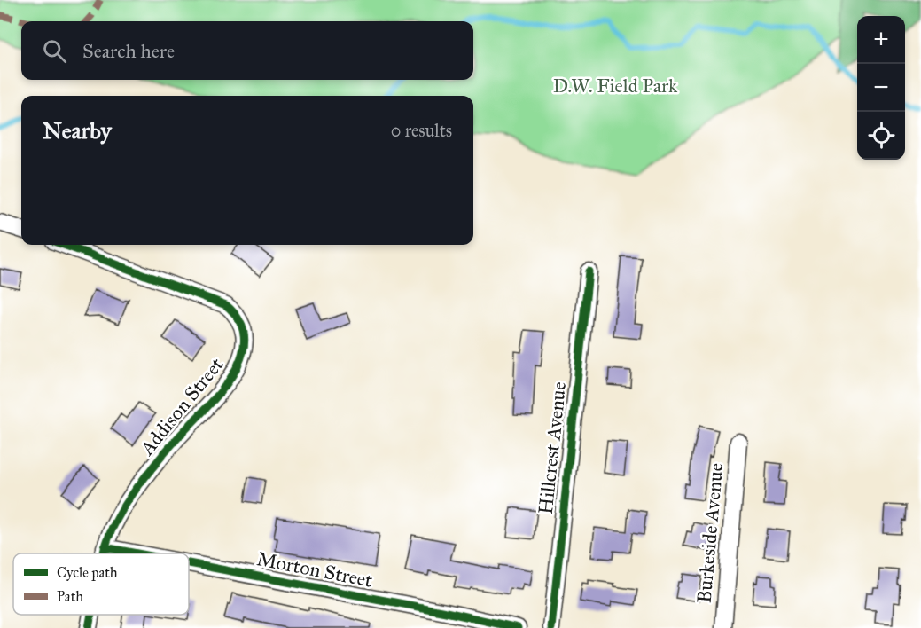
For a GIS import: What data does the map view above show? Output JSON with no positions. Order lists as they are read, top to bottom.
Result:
{
  "streets": {
    "street": [
      "Addison Street",
      "Hillcrest Avenue",
      "Burkeside Avenue",
      "Morton Street"
    ]
  },
  "crossings": [
    ["Addison Street", "Morton Street"]
  ],
  "parks": ["D.W. Field Park"],
  "legend": ["Cycle path", "Path"],
  "page": {
    "map_buttons": ["+", "−"],
    "search": "Search here",
    "heading": ["Nearby", "0 results"]
  }
}
